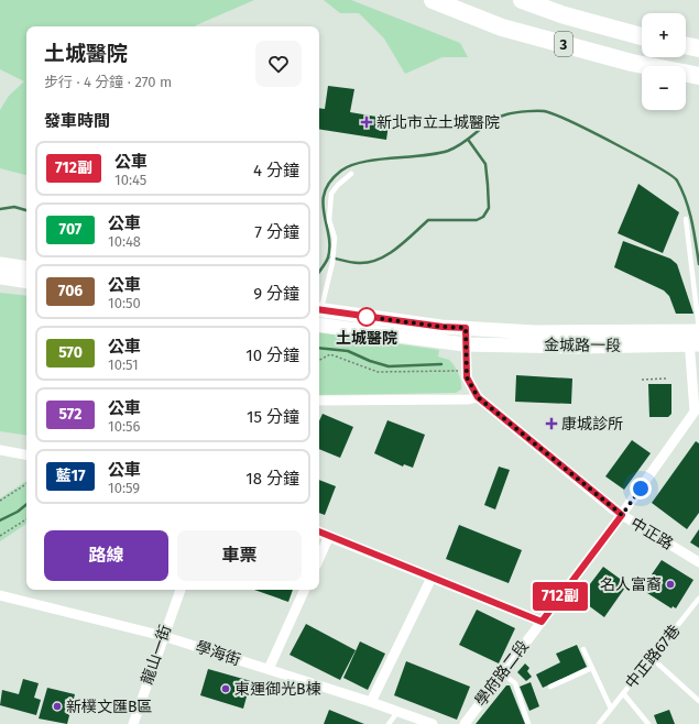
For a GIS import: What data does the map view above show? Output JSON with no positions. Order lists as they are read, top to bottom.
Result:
{
  "streets": {
    "highway": ["3"],
    "main road": ["金城路一段"],
    "street": [
      "中正路",
      "學海街",
      "龍山一街",
      "學府路二段"
    ],
    "lane": ["中正路67巷"]
  },
  "crossings": [
    ["金城路一段", "中正路"],
    ["金城路一段", "學府路二段"],
    ["中正路", "學府路二段"],
    ["學海街", "龍山一街"]
  ],
  "places": {
    "health": ["新北市立土城醫院", "康城診所"],
    "other": [
      "土城醫院",
      "名人富裔",
      "東運御光B棟",
      "新樸文匯B區"
    ]
  },
  "lines": ["bus line 712副"],
  "page": {
    "on_map": "712副",
    "map_buttons": ["+", "−"],
    "heading": [
      ["土城醫院", "步行 · 4 分鐘 · 270 m"],
      "發車時間"
    ],
    "list": [
      {
        "mark": "712副",
        "name": "公車",
        "note": "10:45",
        "value": "4 分鐘"
      },
      {
        "mark": "707",
        "name": "公車",
        "note": "10:48",
        "value": "7 分鐘"
      },
      {
        "mark": "706",
        "name": "公車",
        "note": "10:50",
        "value": "9 分鐘"
      },
      {
        "mark": "570",
        "name": "公車",
        "note": "10:51",
        "value": "10 分鐘"
      },
      {
        "mark": "572",
        "name": "公車",
        "note": "10:56",
        "value": "15 分鐘"
      },
      {
        "mark": "藍17",
        "name": "公車",
        "note": "10:59",
        "value": "18 分鐘"
      }
    ],
    "buttons": ["路線", "車票"]
  }
}
